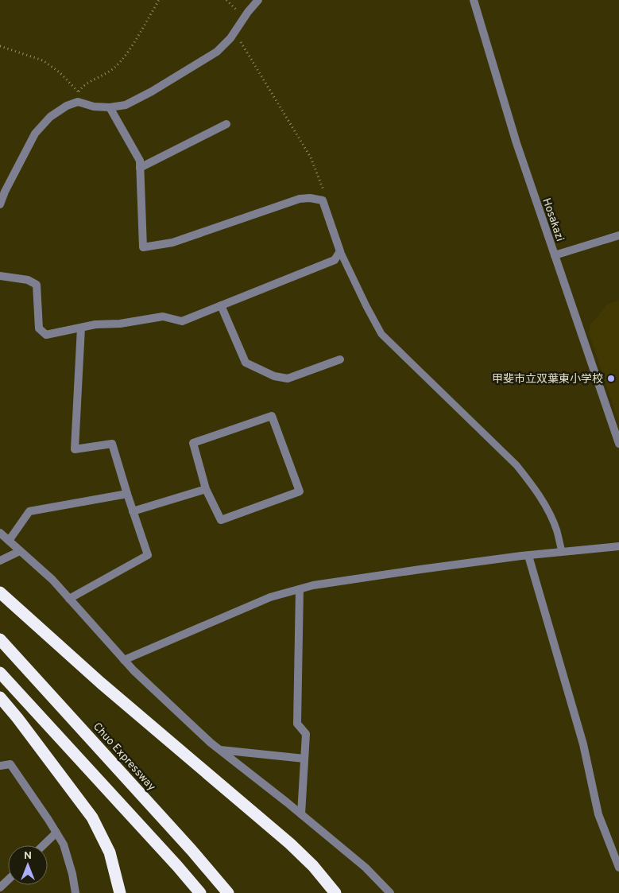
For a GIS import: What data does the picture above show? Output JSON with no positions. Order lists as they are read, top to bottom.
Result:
{
  "streets": {
    "highway": ["Chuo Expressway"],
    "street": ["Hosakazi"]
  },
  "places": ["甲斐市立双葉東小学校"],
  "north": "top"
}
